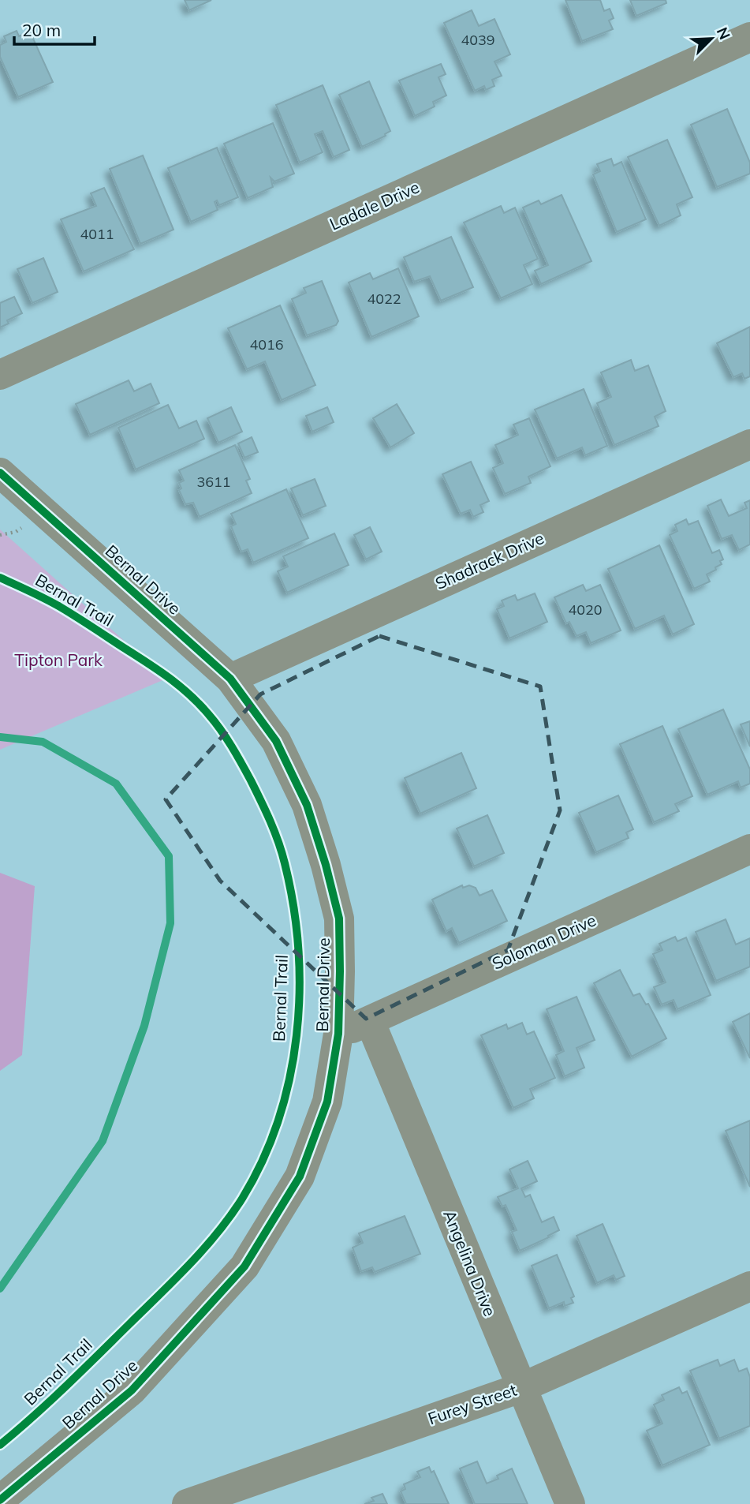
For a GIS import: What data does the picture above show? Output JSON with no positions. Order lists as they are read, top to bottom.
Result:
{
  "streets": {
    "street": [
      "Ladale Drive",
      "Shadrack Drive",
      "Bernal Drive",
      "Soloman Drive",
      "Angelina Drive",
      "Furey Street"
    ],
    "cycle path": ["Bernal Trail"]
  },
  "crossings": [
    ["Shadrack Drive", "Bernal Drive"],
    ["Bernal Drive", "Soloman Drive"],
    ["Soloman Drive", "Angelina Drive"],
    ["Angelina Drive", "Furey Street"]
  ],
  "parks": ["Tipton Park"],
  "house_numbers": [
    "4039",
    "4011",
    "4022",
    "4016",
    "3611",
    "4020"
  ],
  "scale_bar": "20 m",
  "north": "top right"
}
